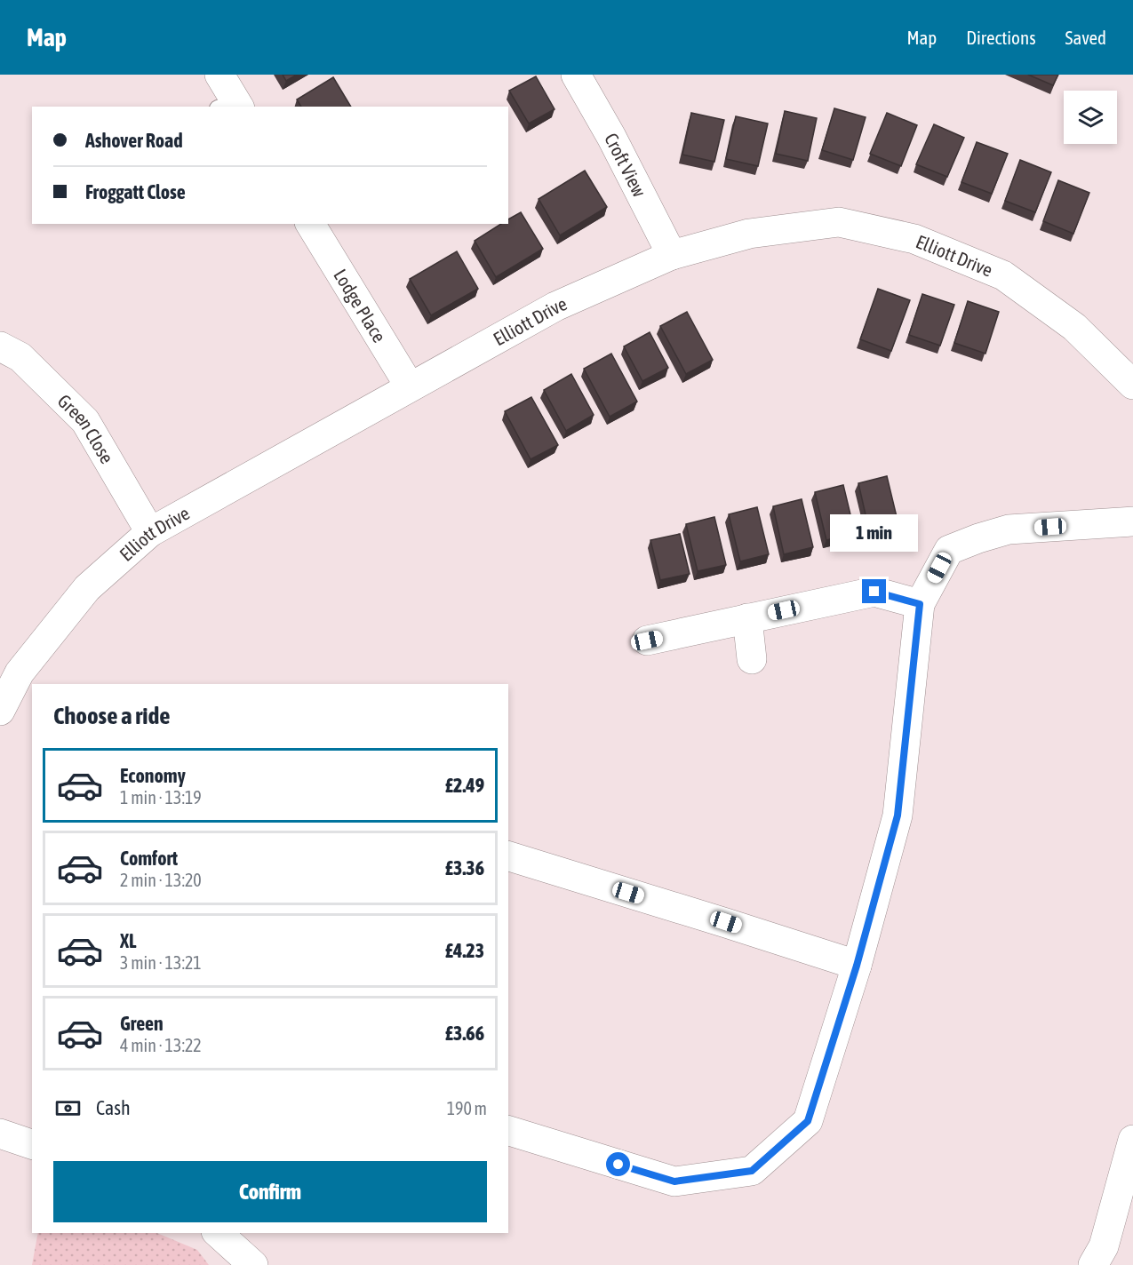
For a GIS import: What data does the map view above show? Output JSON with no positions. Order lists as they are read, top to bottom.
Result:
{
  "streets": {
    "street": [
      "Croft View",
      "Elliott Drive",
      "Lodge Place",
      "Green Close"
    ]
  },
  "crossings": [
    ["Croft View", "Elliott Drive"],
    ["Elliott Drive", "Lodge Place"],
    ["Elliott Drive", "Green Close"]
  ],
  "page": {
    "header": "Map",
    "nav": ["Map", "Directions", "Saved"],
    "banner": ["Ashover Road", "Froggatt Close"],
    "bubble": "1 min",
    "heading": "Choose a ride",
    "list": [
      {
        "name": "Economy",
        "note": "1 min · 13:19",
        "value": "£2.49"
      },
      {
        "name": "Comfort",
        "note": "2 min · 13:20",
        "value": "£3.36"
      },
      {
        "name": "XL",
        "note": "3 min · 13:21",
        "value": "£4.23"
      },
      {
        "name": "Green",
        "note": "4 min · 13:22",
        "value": "£3.66"
      }
    ],
    "pay": ["Cash", "190 m"],
    "buttons": "Confirm"
  }
}
